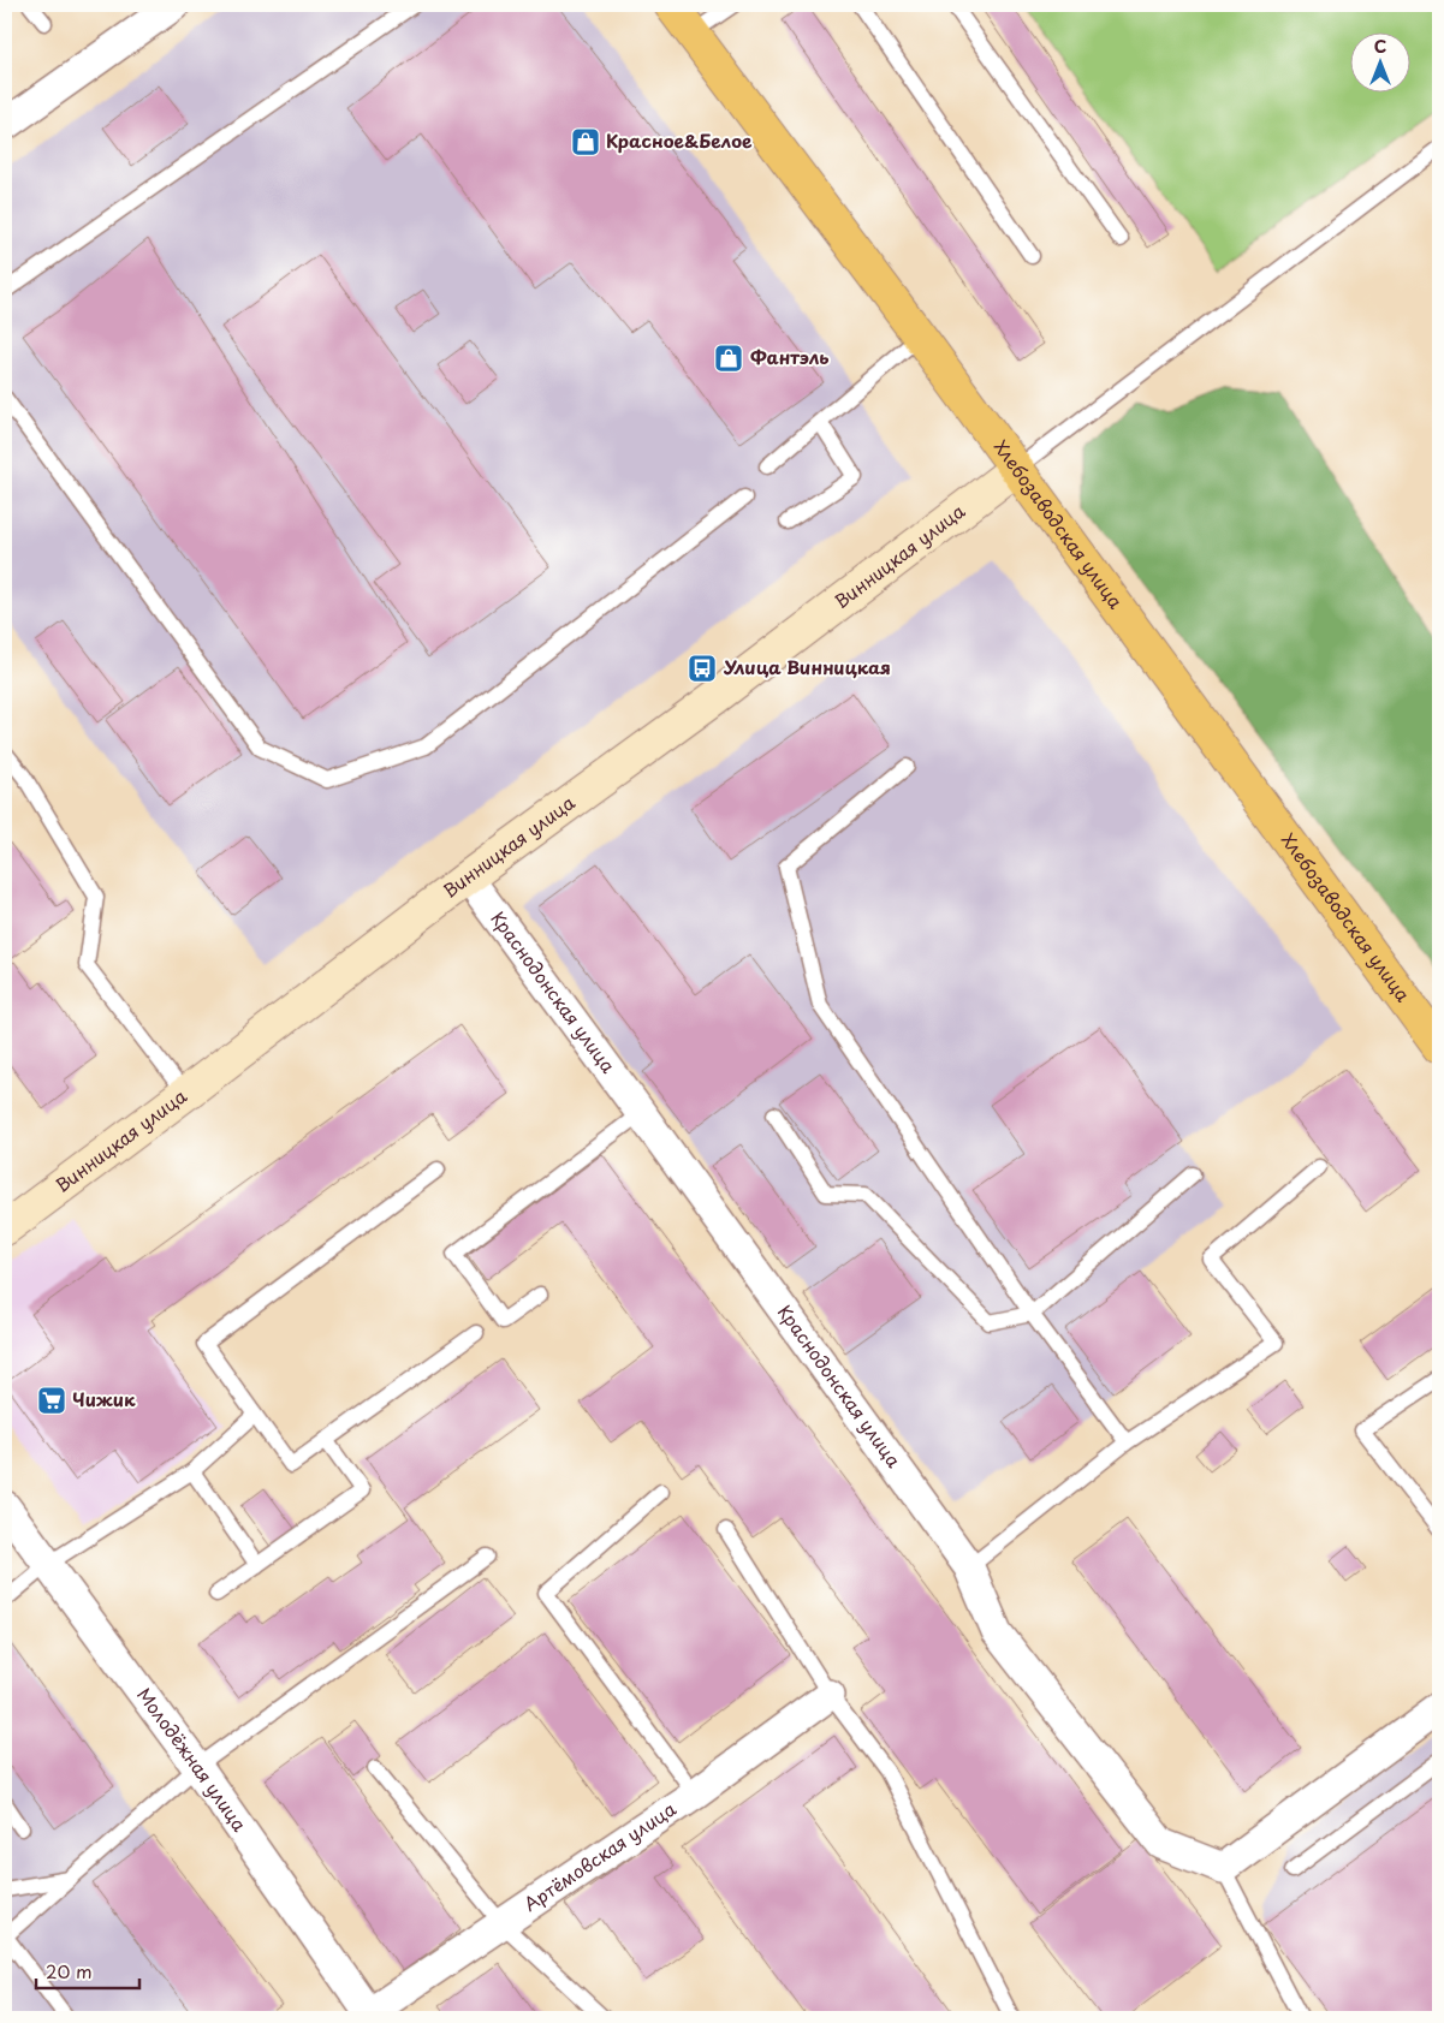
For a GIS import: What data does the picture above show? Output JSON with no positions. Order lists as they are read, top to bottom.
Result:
{
  "streets": {
    "main road": ["Хлебозаводская улица"],
    "street": [
      "Винницкая улица",
      "Краснодонская улица",
      "Молодёжная улица",
      "Артёмовская улица"
    ]
  },
  "crossings": [
    ["Хлебозаводская улица", "Винницкая улица"],
    ["Винницкая улица", "Краснодонская улица"],
    ["Молодёжная улица", "Артёмовская улица"]
  ],
  "places": {
    "shop": ["Красное&Белое", "Фантэль"],
    "bus stop": ["Улица Винницкая"],
    "supermarket": ["Чижик"]
  },
  "scale_bar": "20 m",
  "north": "top"
}
